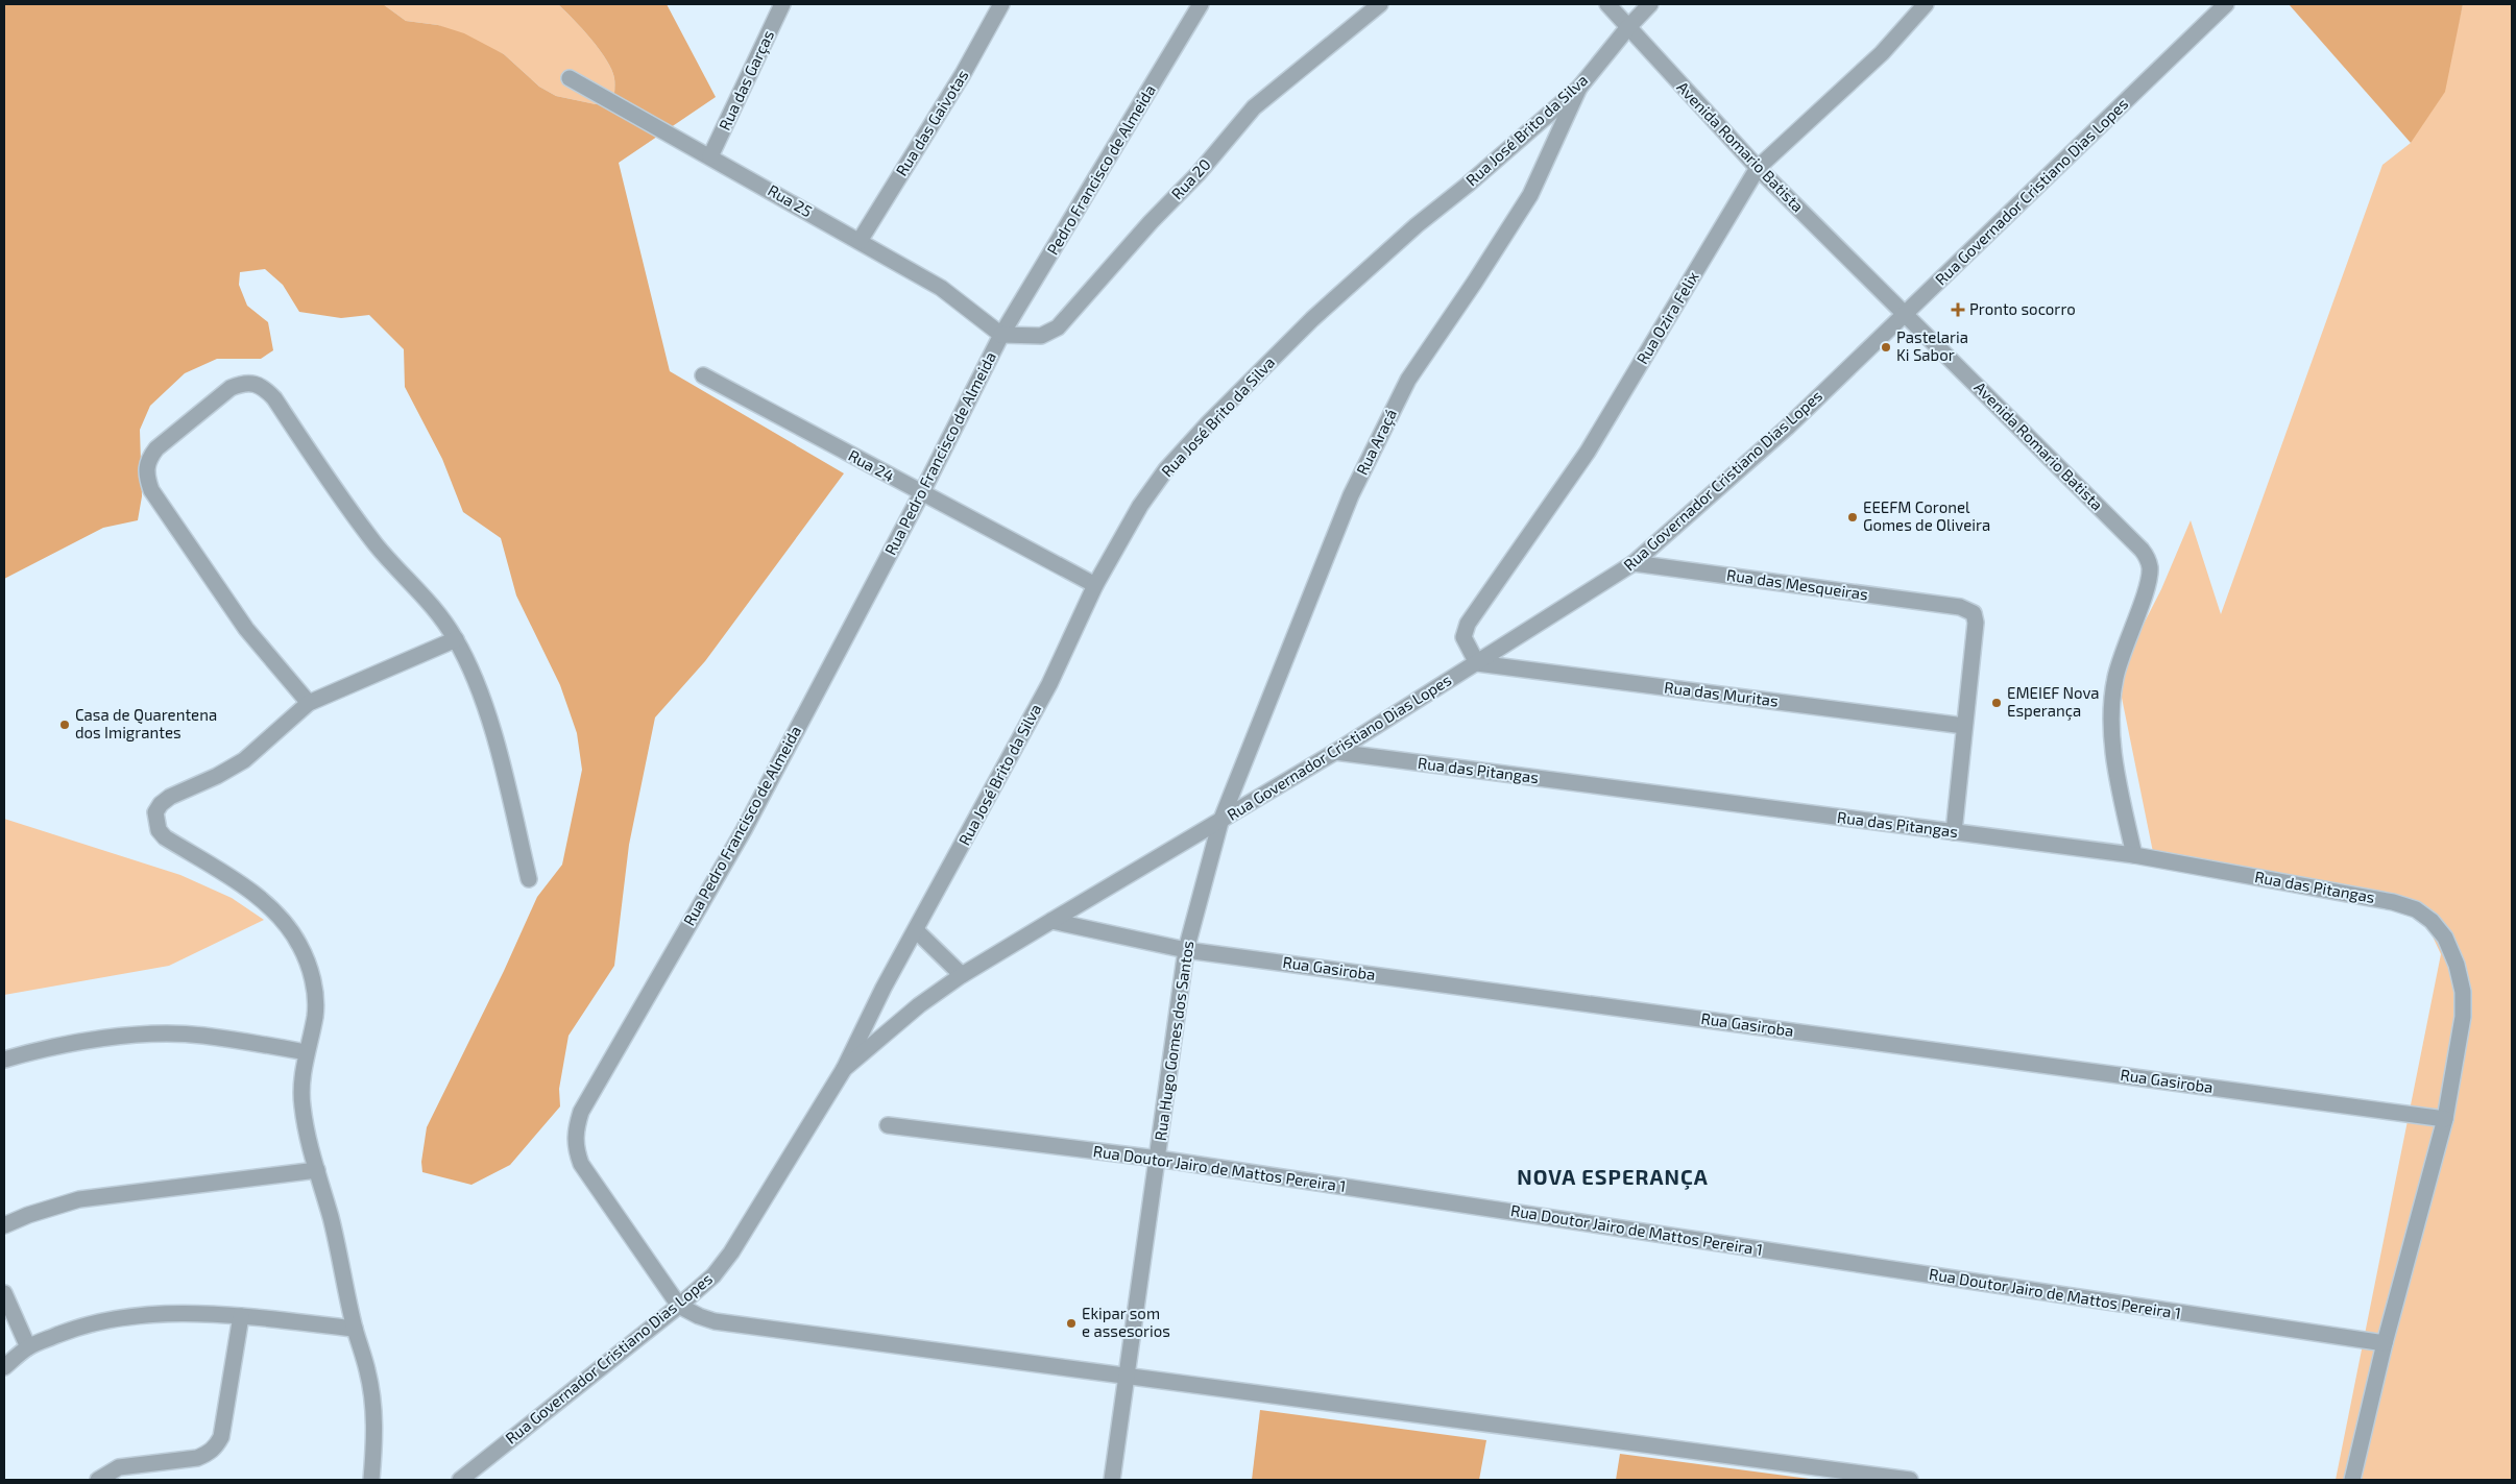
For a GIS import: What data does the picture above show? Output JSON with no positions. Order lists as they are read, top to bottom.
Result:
{
  "streets": {
    "street": [
      "Rua das Garças",
      "Rua das Gaivotas",
      "Rua José Brito da Silva",
      "Avenida Romario Batista",
      "Pedro Francisco de Almeida",
      "Rua 20",
      "Rua Governador Cristiano Dias Lopes",
      "Rua 25",
      "Rua Ozira Felix",
      "Rua Araçá",
      "Rua Pedro Francisco de Almeida",
      "Rua 24",
      "Rua das Mesqueiras",
      "Rua das Muritas",
      "Rua das Pitangas",
      "Rua Gasiroba",
      "Rua Hugo Gomes dos Santos",
      "Rua Doutor Jairo de Mattos Pereira 1"
    ]
  },
  "crossings": [
    ["Rua das Garças", "Rua 25"],
    ["Rua das Gaivotas", "Rua 25"],
    ["Rua José Brito da Silva", "Avenida Romario Batista"],
    ["Rua José Brito da Silva", "Rua Governador Cristiano Dias Lopes"],
    ["Rua José Brito da Silva", "Rua Araçá"],
    ["Rua José Brito da Silva", "Rua 24"],
    ["Avenida Romario Batista", "Rua Governador Cristiano Dias Lopes"],
    ["Avenida Romario Batista", "Rua Ozira Felix"],
    ["Avenida Romario Batista", "Rua das Pitangas"],
    ["Pedro Francisco de Almeida", "Rua 20"],
    ["Pedro Francisco de Almeida", "Rua 25"],
    ["Pedro Francisco de Almeida", "Rua Pedro Francisco de Almeida"],
    ["Rua 20", "Rua 25"],
    ["Rua 20", "Rua Pedro Francisco de Almeida"],
    ["Rua Governador Cristiano Dias Lopes", "Rua Ozira Felix"],
    ["Rua Governador Cristiano Dias Lopes", "Rua Araçá"],
    ["Rua Governador Cristiano Dias Lopes", "Rua Pedro Francisco de Almeida"],
    ["Rua Governador Cristiano Dias Lopes", "Rua das Mesqueiras"],
    ["Rua Governador Cristiano Dias Lopes", "Rua das Muritas"],
    ["Rua Governador Cristiano Dias Lopes", "Rua das Pitangas"],
    ["Rua Governador Cristiano Dias Lopes", "Rua Gasiroba"],
    ["Rua Governador Cristiano Dias Lopes", "Rua Hugo Gomes dos Santos"],
    ["Rua 25", "Rua Pedro Francisco de Almeida"],
    ["Rua Ozira Felix", "Rua das Muritas"],
    ["Rua Araçá", "Rua Hugo Gomes dos Santos"],
    ["Rua Pedro Francisco de Almeida", "Rua 24"],
    ["Rua das Mesqueiras", "Rua das Muritas"],
    ["Rua das Pitangas", "Rua Gasiroba"],
    ["Rua das Pitangas", "Rua Doutor Jairo de Mattos Pereira 1"],
    ["Rua Gasiroba", "Rua Hugo Gomes dos Santos"],
    ["Rua Hugo Gomes dos Santos", "Rua Doutor Jairo de Mattos Pereira 1"]
  ],
  "districts": ["NOVA ESPERANÇA"],
  "places": {
    "health": ["Pronto socorro"],
    "other": [
      "Pastelaria Ki Sabor",
      "EEEFM Coronel Gomes de Oliveira",
      "EMEIEF Nova Esperança",
      "Casa de Quarentena dos Imigrantes",
      "Ekipar som e assesorios"
    ]
  }
}
